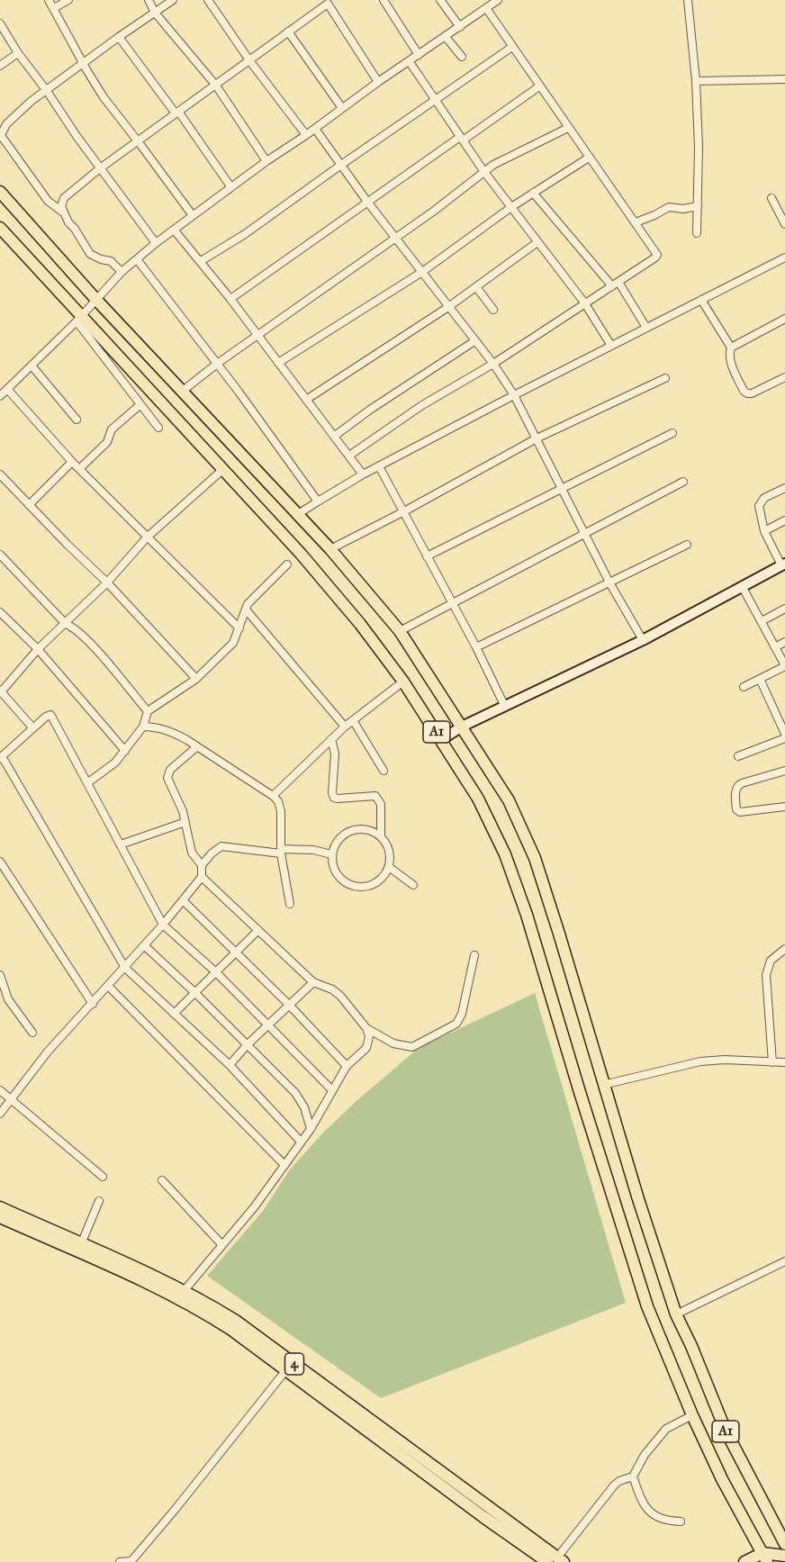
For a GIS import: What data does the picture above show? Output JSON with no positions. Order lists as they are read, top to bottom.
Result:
{
  "streets": {
    "main road": ["A1", "4"]
  }
}
